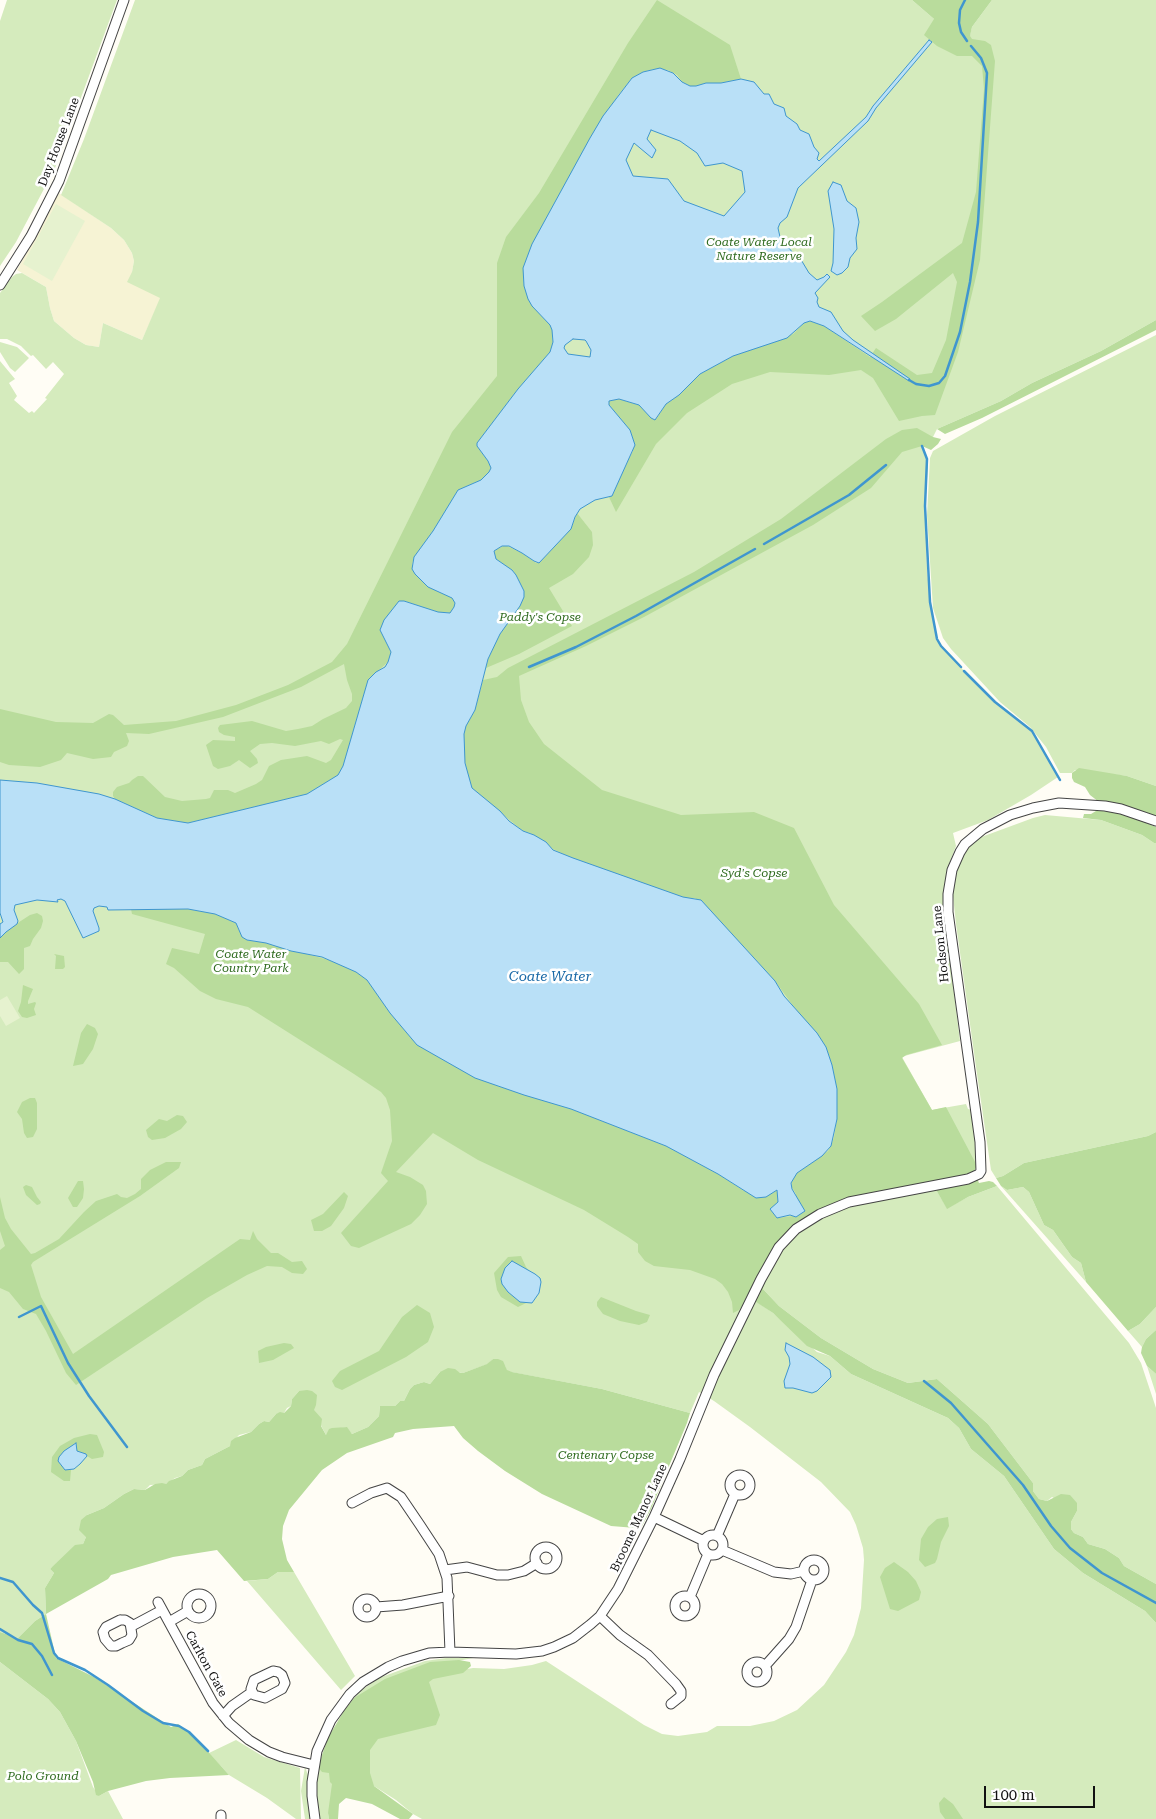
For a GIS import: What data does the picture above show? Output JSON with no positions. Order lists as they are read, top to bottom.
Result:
{
  "streets": {
    "street": [
      "Day House Lane",
      "Hodson Lane",
      "Broome Manor Lane",
      "Carlton Gate"
    ]
  },
  "crossings": [
    ["Hodson Lane", "Broome Manor Lane"],
    ["Broome Manor Lane", "Carlton Gate"]
  ],
  "water": ["Coate Water"],
  "parks": [
    "Coate Water Local Nature Reserve",
    "Paddy's Copse",
    "Syd's Copse",
    "Coate Water Country Park",
    "Centenary Copse",
    "Polo Ground"
  ],
  "scale_bar": "100 m"
}
